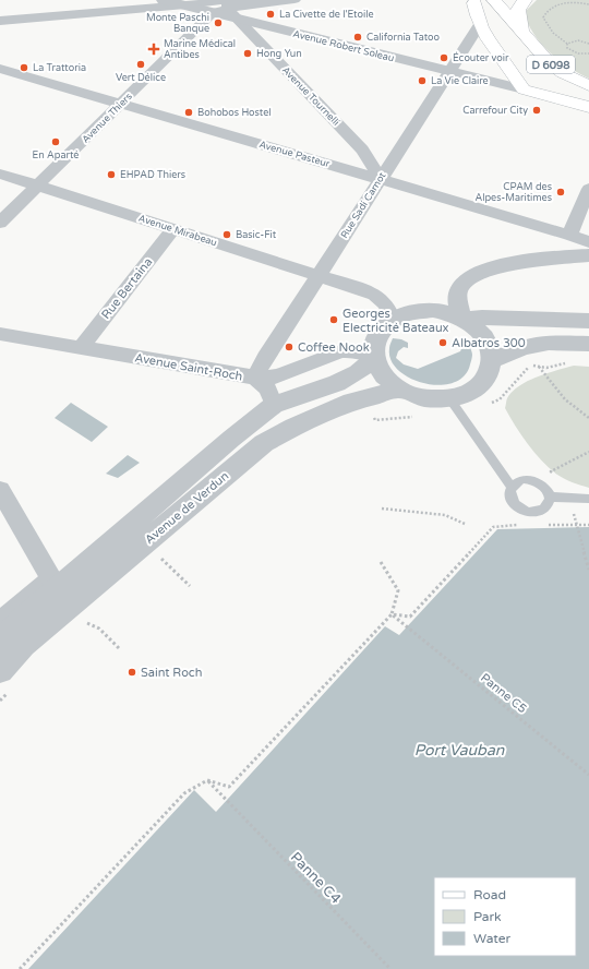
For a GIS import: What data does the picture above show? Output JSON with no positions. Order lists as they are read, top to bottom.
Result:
{
  "streets": {
    "main road": ["Avenue Robert Soleau", "D 6098"],
    "street": [
      "Avenue Tournelli",
      "Avenue Thiers",
      "Avenue Pasteur",
      "Rue Sadi Carnot",
      "Avenue Mirabeau",
      "Rue Bertaina",
      "Avenue Saint-Roch",
      "Avenue de Verdun"
    ],
    "path": ["Panne C5", "Panne C4"]
  },
  "crossings": [
    ["Avenue Robert Soleau", "D 6098"],
    ["Avenue Robert Soleau", "Avenue Tournelli"],
    ["Avenue Robert Soleau", "Avenue Thiers"],
    ["Avenue Robert Soleau", "Rue Sadi Carnot"],
    ["D 6098", "Rue Sadi Carnot"],
    ["Avenue Tournelli", "Avenue Pasteur"],
    ["Avenue Tournelli", "Rue Sadi Carnot"],
    ["Avenue Thiers", "Avenue Pasteur"],
    ["Avenue Thiers", "Avenue Mirabeau"],
    ["Avenue Pasteur", "Rue Sadi Carnot"],
    ["Rue Sadi Carnot", "Avenue Mirabeau"],
    ["Rue Sadi Carnot", "Avenue Saint-Roch"],
    ["Avenue Mirabeau", "Rue Bertaina"],
    ["Avenue Mirabeau", "Avenue Saint-Roch"],
    ["Avenue Mirabeau", "Avenue de Verdun"],
    ["Rue Bertaina", "Avenue Saint-Roch"],
    ["Avenue Saint-Roch", "Avenue de Verdun"]
  ],
  "water": ["Port Vauban"],
  "places": {
    "other": [
      "La Civette de l'Etoile",
      "Monte Paschi Banque",
      "California Tatoo",
      "Hong Yun",
      "Écouter voir",
      "Vert Délice",
      "La Trattoria",
      "La Vie Claire",
      "Carrefour City",
      "Bohobos Hostel",
      "En Aparté",
      "EHPAD Thiers",
      "CPAM des Alpes-Maritimes",
      "Basic-Fit",
      "Georges Electricité Bateaux",
      "Albatros 300",
      "Coffee Nook",
      "Saint Roch"
    ],
    "health": ["Marine Médical Antibes"]
  },
  "legend": ["Road", "Park", "Water"]
}
